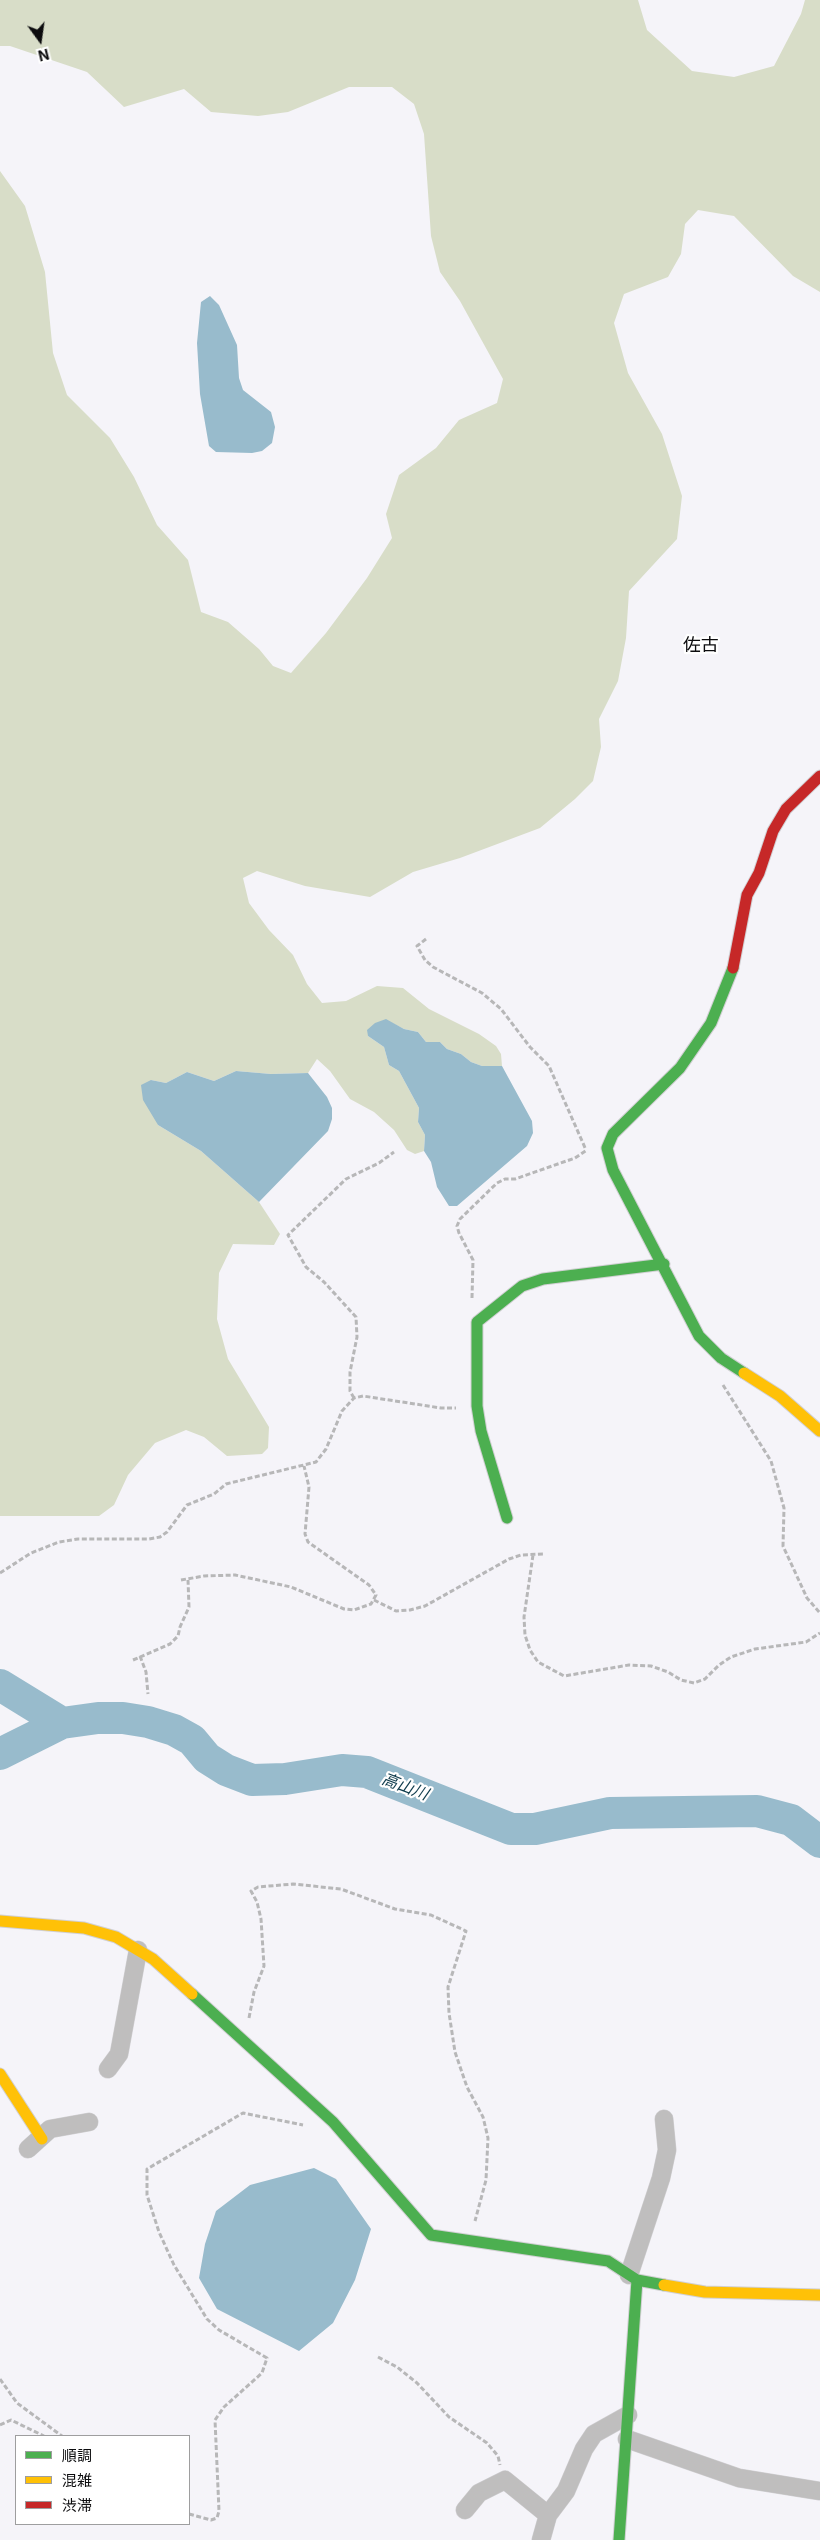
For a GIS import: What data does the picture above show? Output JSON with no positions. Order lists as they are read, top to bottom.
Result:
{
  "districts": ["佐古"],
  "water": ["高山川"],
  "legend": ["順調", "混雑", "渋滞"],
  "north": "bottom"
}
